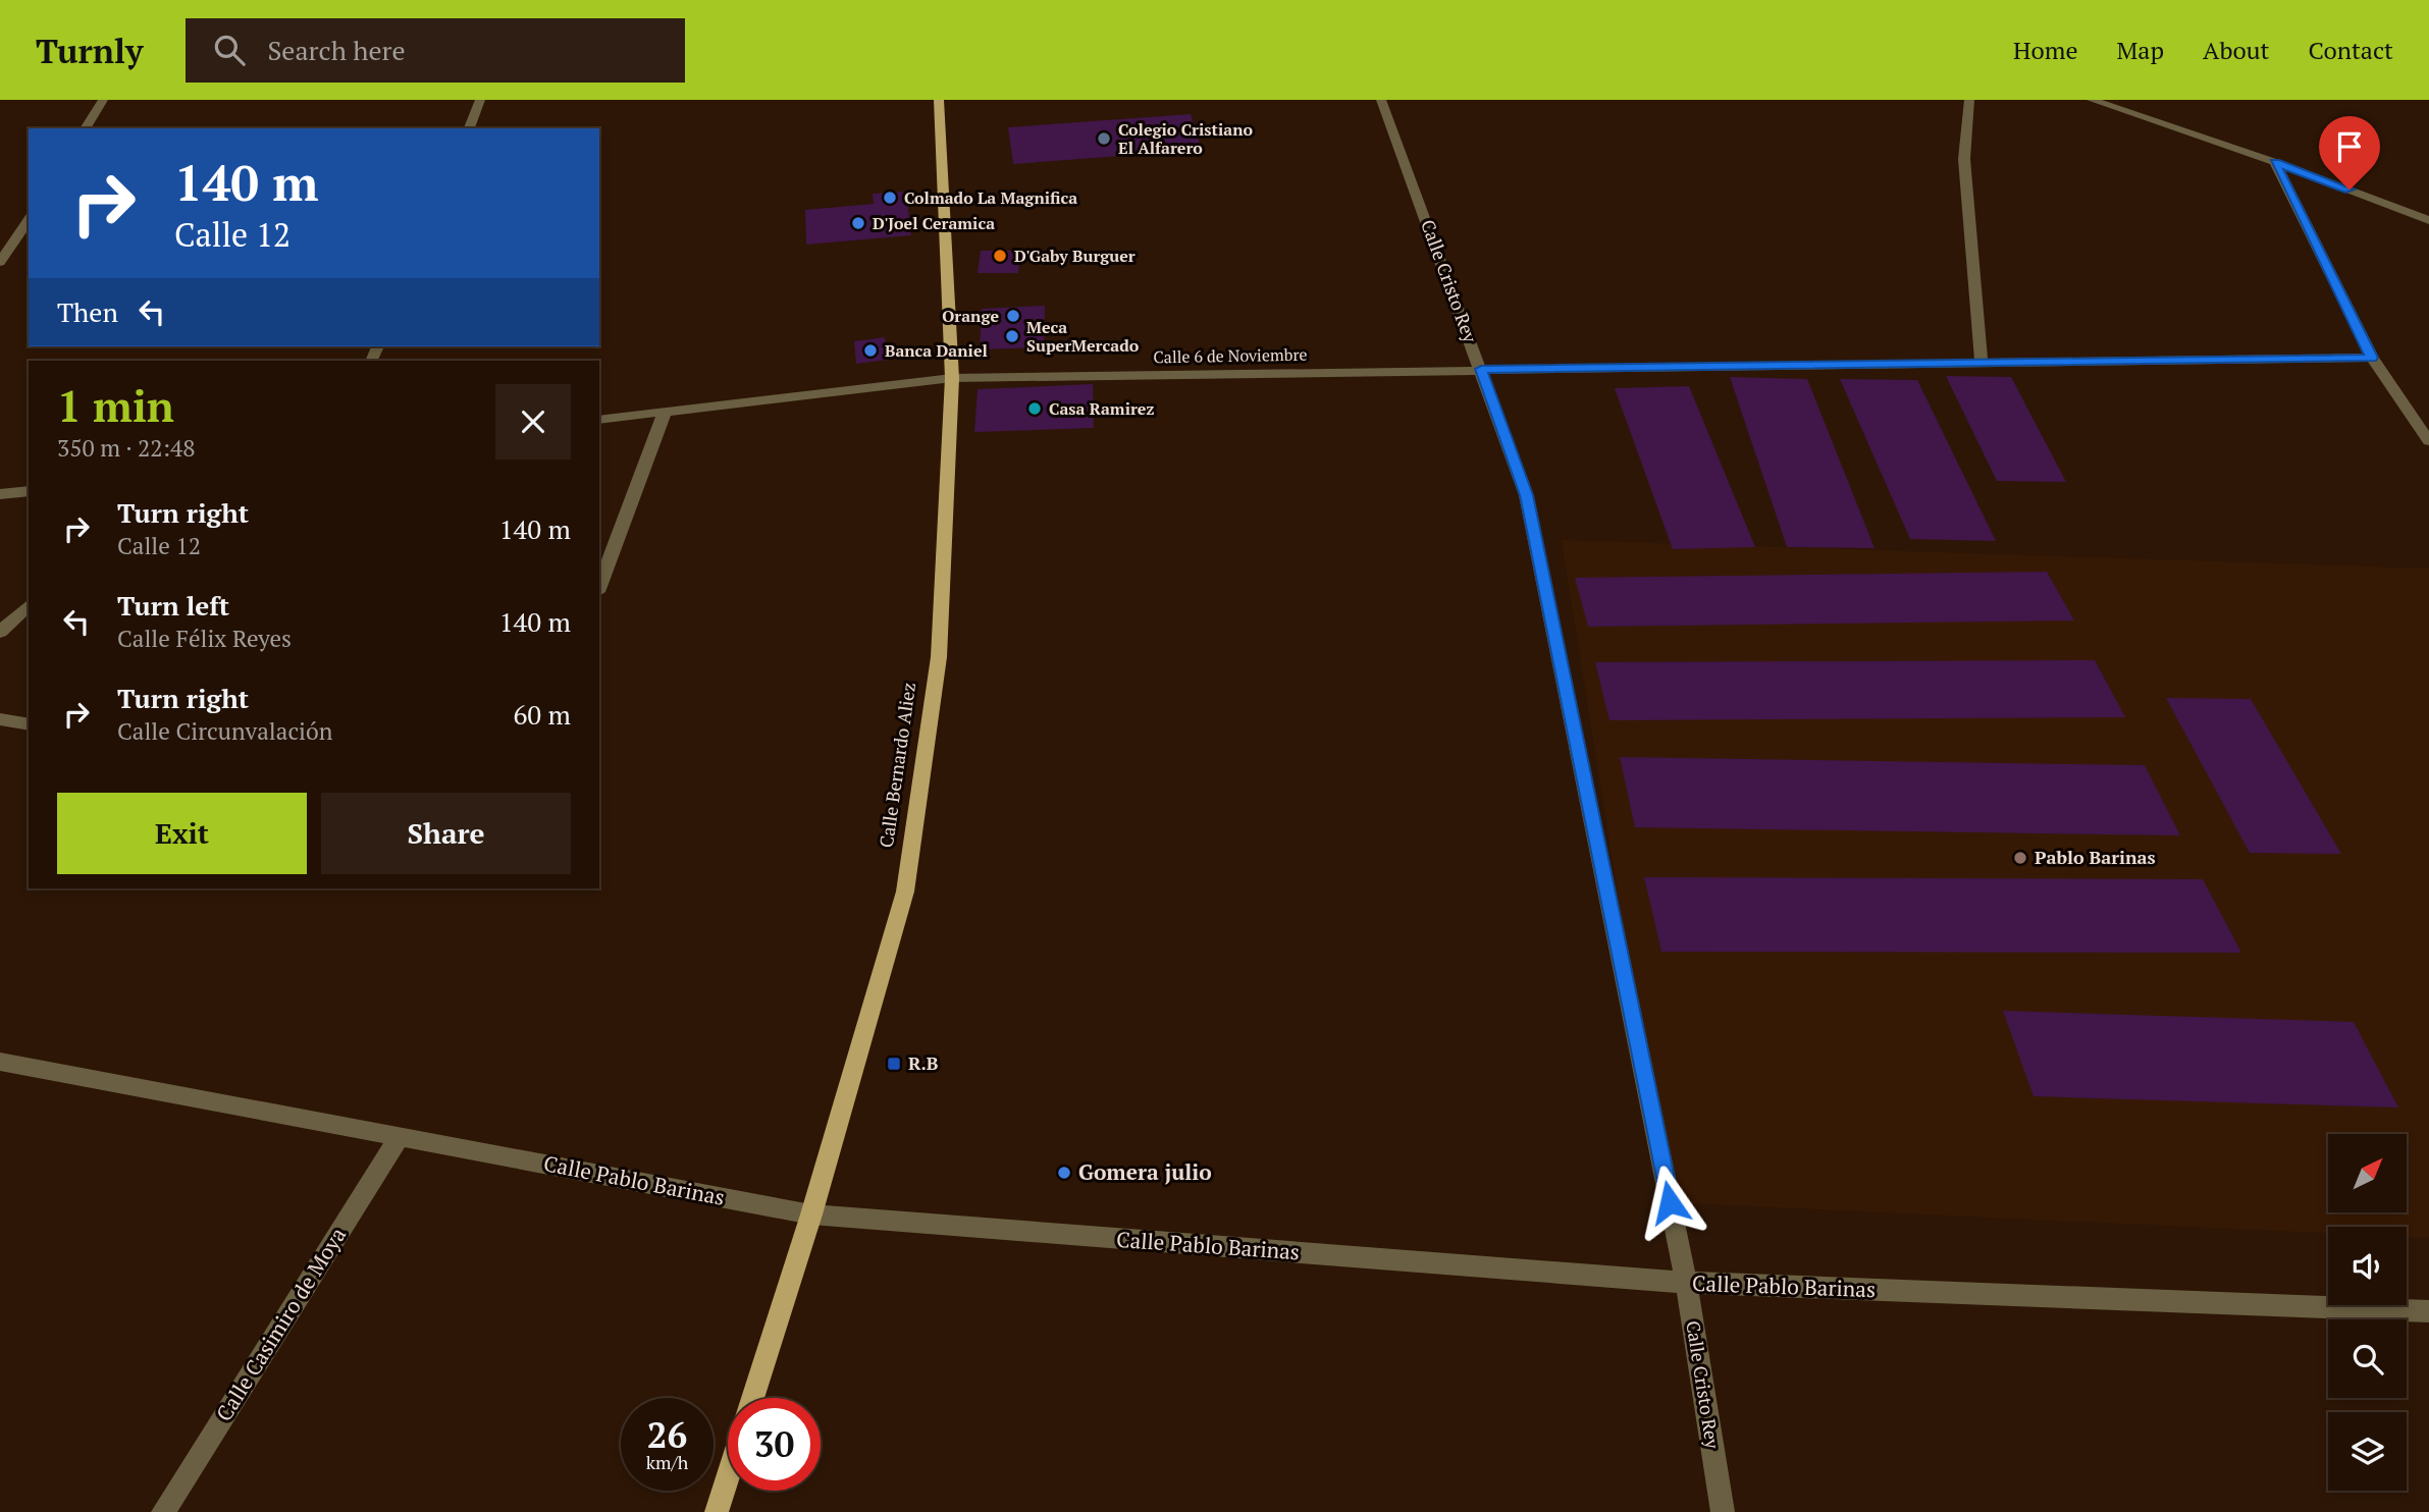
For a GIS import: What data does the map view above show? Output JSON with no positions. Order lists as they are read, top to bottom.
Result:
{
  "streets": {
    "main road": ["Calle Bernardo Aliez"],
    "street": [
      "Calle Cristo Rey",
      "Calle 6 de Noviembre",
      "Calle Pablo Barinas",
      "Calle Casimiro de Moya"
    ]
  },
  "crossings": [
    ["Calle Cristo Rey", "Calle 6 de Noviembre"],
    ["Calle Cristo Rey", "Calle Pablo Barinas"],
    ["Calle 6 de Noviembre", "Calle Bernardo Aliez"],
    ["Calle Bernardo Aliez", "Calle Pablo Barinas"],
    ["Calle Pablo Barinas", "Calle Casimiro de Moya"]
  ],
  "places": {
    "other": [
      "Colegio Cristiano El Alfarero",
      "Colmado La Magnifica",
      "D'Joel Ceramica",
      "D'Gaby Burguer",
      "Orange",
      "Meca SuperMercado",
      "Banca Daniel",
      "Casa Ramirez",
      "Pablo Barinas",
      "Gomera julio"
    ],
    "transit": ["R.B"]
  },
  "north": "top right",
  "page": {
    "header": "Turnly",
    "search": "Search here",
    "nav": [
      "Home",
      "Map",
      "About",
      "Contact"
    ],
    "turn": ["140 m", "Calle 12"],
    "then": "Then",
    "heading": ["1 min", "350 m · 22:48"],
    "list": [
      {
        "name": "Turn right",
        "note": "Calle 12",
        "value": "140 m"
      },
      {
        "name": "Turn left",
        "note": "Calle Félix Reyes",
        "value": "140 m"
      },
      {
        "name": "Turn right",
        "note": "Calle Circunvalación",
        "value": "60 m"
      }
    ],
    "buttons": ["Exit", "Share"],
    "speed": "26 km/h",
    "limit": "30"
  }
}
